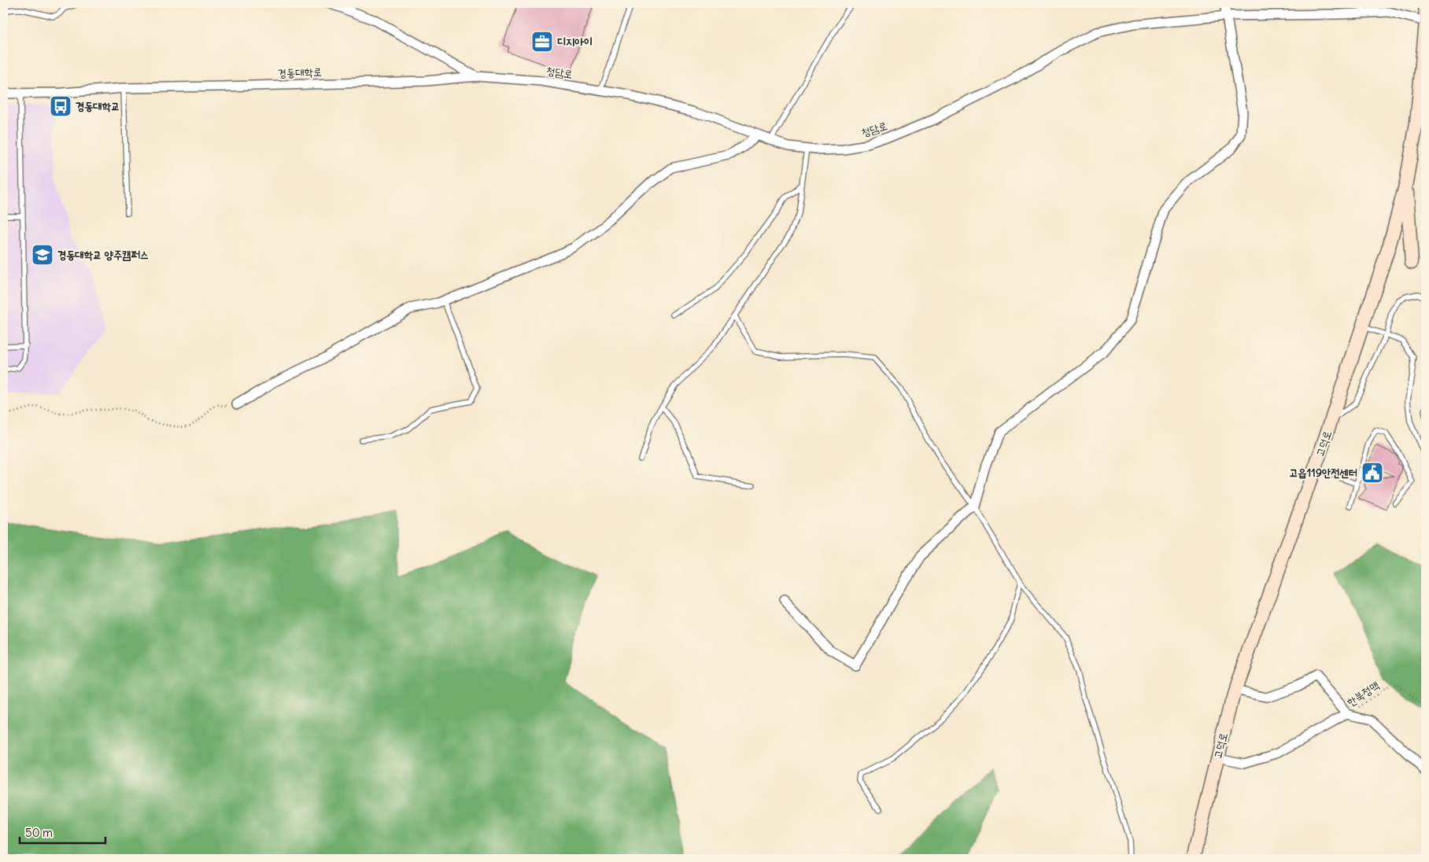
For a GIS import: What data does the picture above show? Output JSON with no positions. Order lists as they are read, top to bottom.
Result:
{
  "streets": {
    "main road": ["고덕로"],
    "street": ["경동대학로", "청담로"],
    "path": ["한북정맥"]
  },
  "crossings": [
    ["경동대학로", "청담로"],
    ["청담로", "고덕로"]
  ],
  "places": {
    "office": ["디지아이"],
    "bus stop": ["경동대학교"],
    "school or university": ["경동대학교 양주캠퍼스"],
    "public building": ["고읍119안전센터"]
  },
  "scale_bar": "50 m"
}
